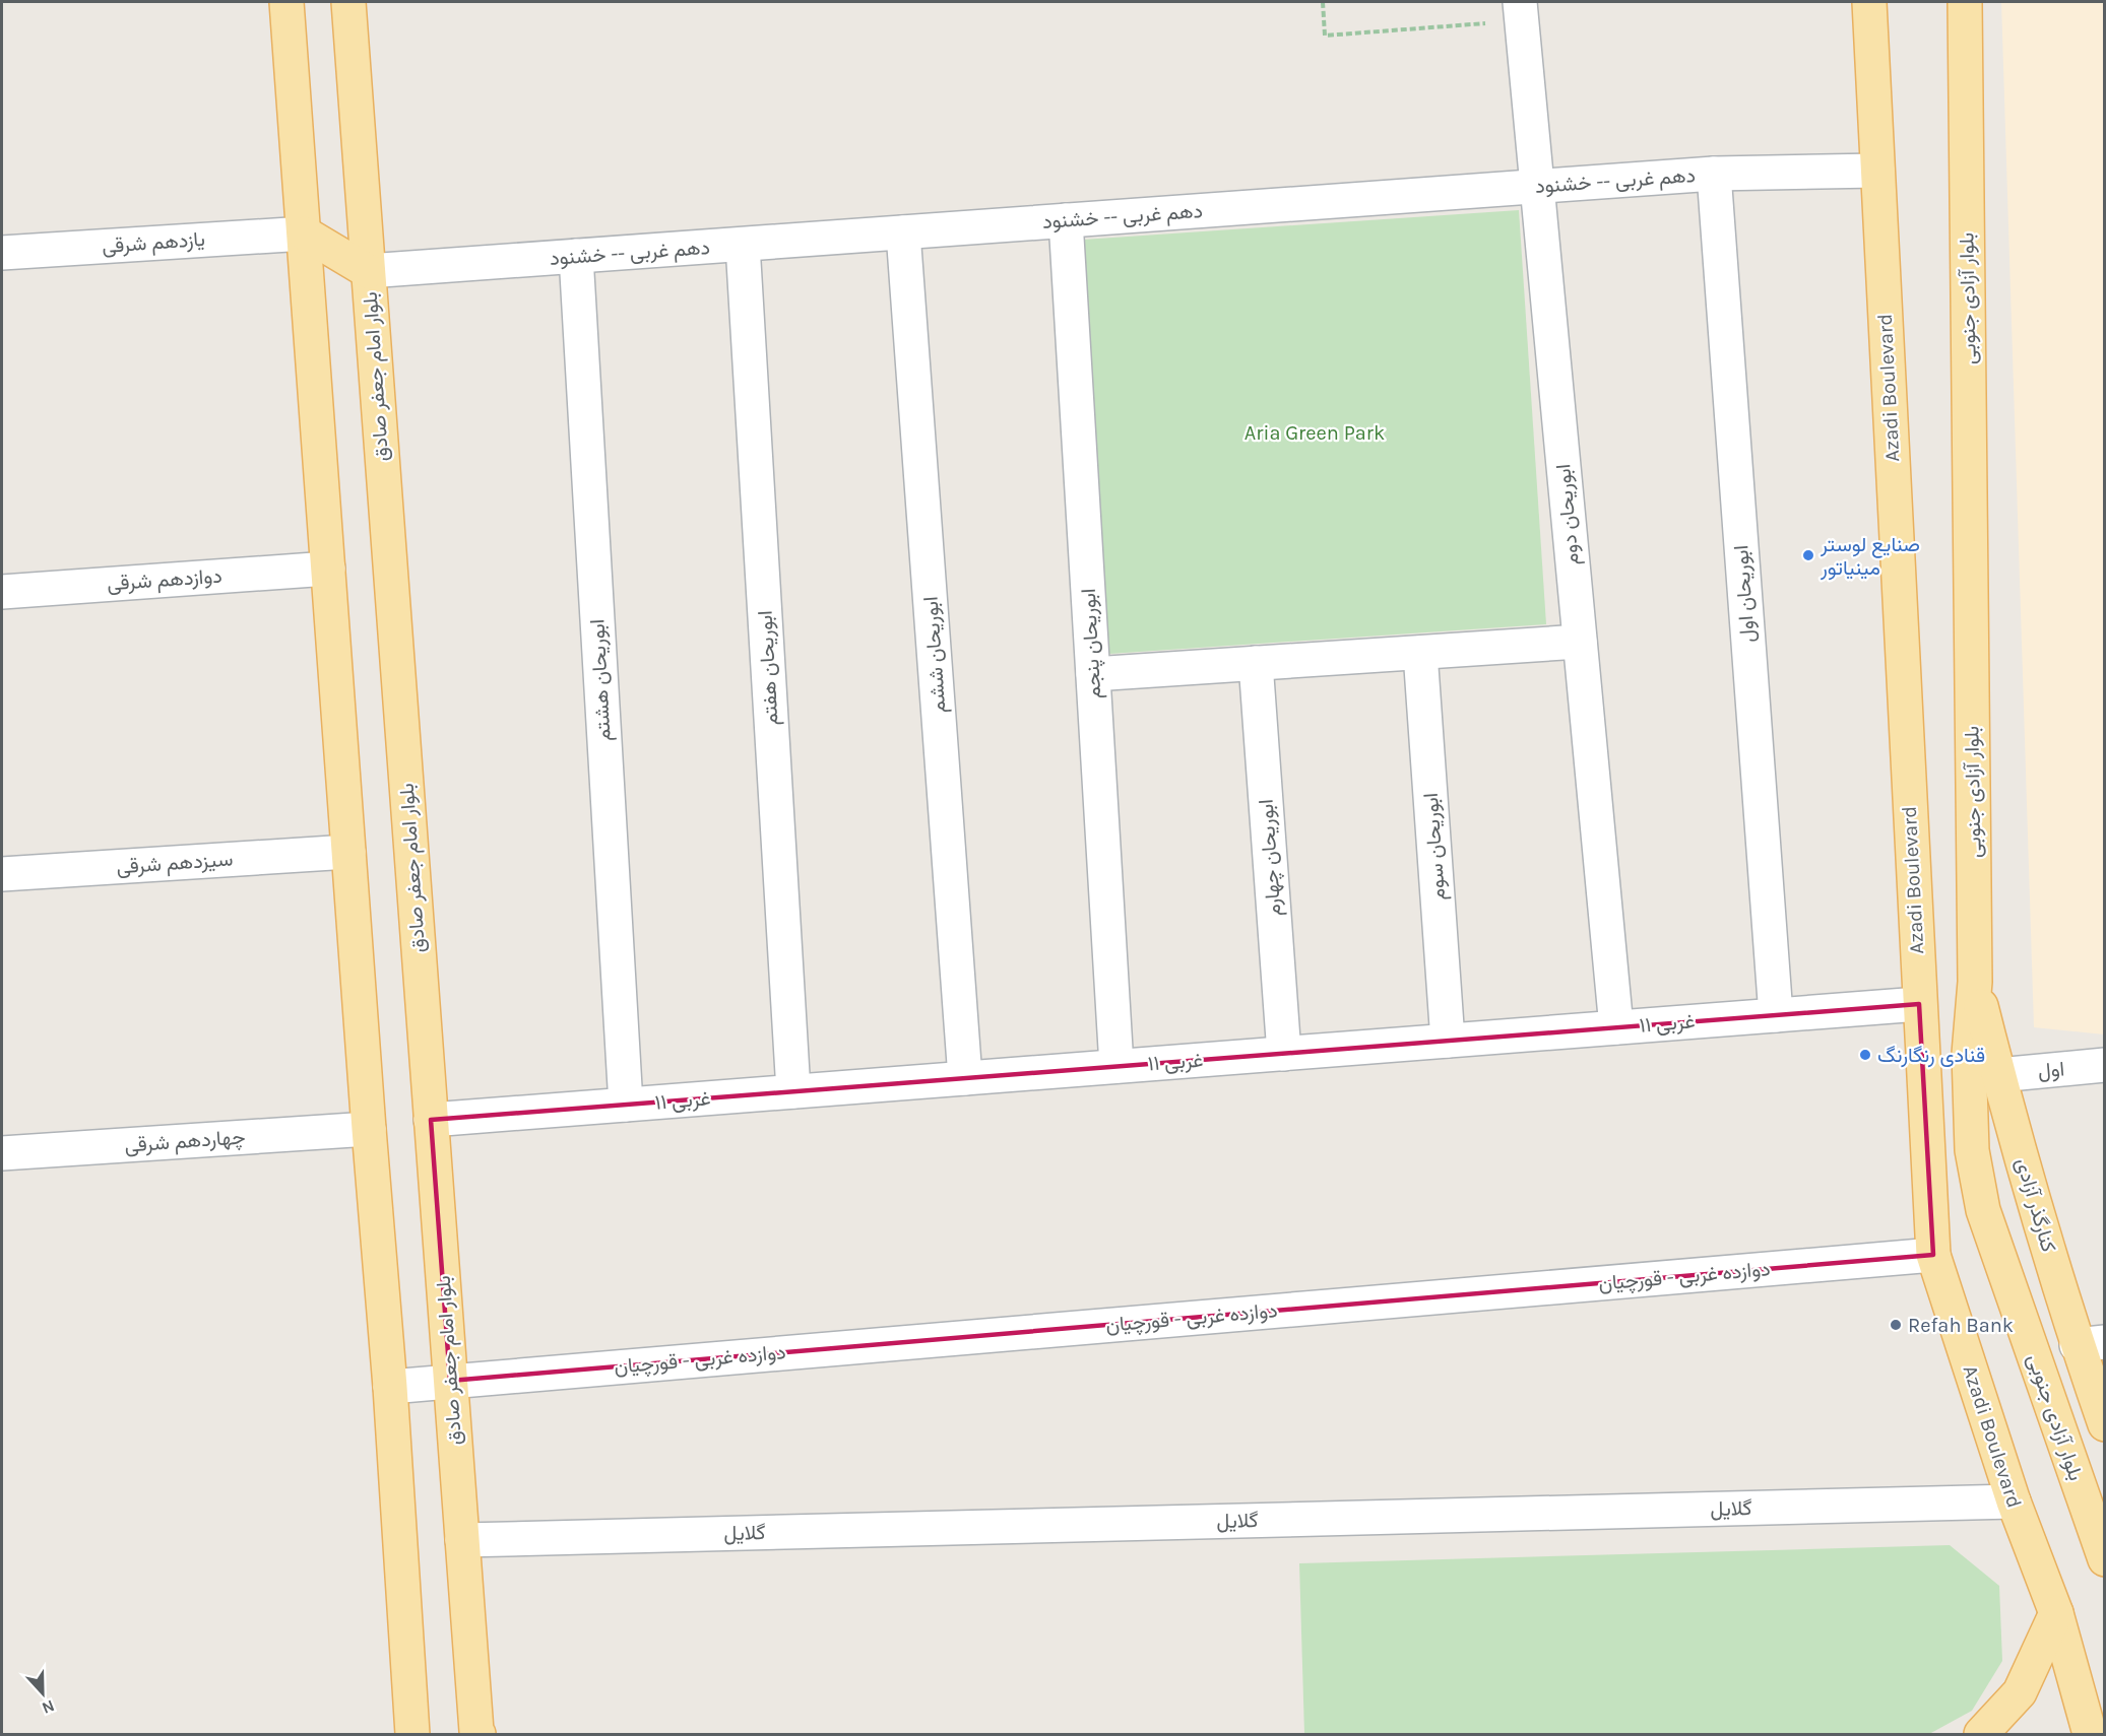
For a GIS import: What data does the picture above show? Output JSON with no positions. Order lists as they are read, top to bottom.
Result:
{
  "streets": {
    "main road": [
      "بلوار آزادی جنوبی",
      "بلوار امام جعفر صادق",
      "Azadi Boulevard",
      "کنارگذر آزادی"
    ],
    "street": [
      "دهم غربی -- خشنود",
      "یازدهم شرقی",
      "ابوریحان دوم",
      "دوازدهم شرقی",
      "ابوریحان اول",
      "ابوریحان پنجم",
      "ابوریحان ششم",
      "ابوریحان هفتم",
      "ابوریحان هشتم",
      "ابوریحان سوم",
      "ابوریحان چهارم",
      "سیزدهم شرقی",
      "۱۱ غربی",
      "اول",
      "چهاردهم شرقی",
      "دوازده غربی - قورچیان",
      "گلایل"
    ]
  },
  "crossings": [
    ["دهم غربی -- خشنود", "بلوار امام جعفر صادق"],
    ["دهم غربی -- خشنود", "Azadi Boulevard"],
    ["دهم غربی -- خشنود", "ابوریحان دوم"],
    ["دهم غربی -- خشنود", "ابوریحان اول"],
    ["دهم غربی -- خشنود", "ابوریحان پنجم"],
    ["دهم غربی -- خشنود", "ابوریحان ششم"],
    ["دهم غربی -- خشنود", "ابوریحان هفتم"],
    ["دهم غربی -- خشنود", "ابوریحان هشتم"],
    ["بلوار آزادی جنوبی", "کنارگذر آزادی"],
    ["بلوار امام جعفر صادق", "۱۱ غربی"],
    ["بلوار امام جعفر صادق", "دوازده غربی - قورچیان"],
    ["بلوار امام جعفر صادق", "گلایل"],
    ["Azadi Boulevard", "۱۱ غربی"],
    ["Azadi Boulevard", "دوازده غربی - قورچیان"],
    ["Azadi Boulevard", "گلایل"],
    ["ابوریحان دوم", "۱۱ غربی"],
    ["ابوریحان اول", "۱۱ غربی"],
    ["ابوریحان پنجم", "۱۱ غربی"],
    ["ابوریحان ششم", "۱۱ غربی"],
    ["ابوریحان هفتم", "۱۱ غربی"],
    ["ابوریحان هشتم", "۱۱ غربی"],
    ["ابوریحان سوم", "۱۱ غربی"],
    ["ابوریحان چهارم", "۱۱ غربی"],
    ["اول", "کنارگذر آزادی"]
  ],
  "parks": ["Aria Green Park"],
  "places": ["صنایع لوستر مینیاتور", "قنادی رنگارنگ", "Refah Bank"],
  "north": "bottom"
}
